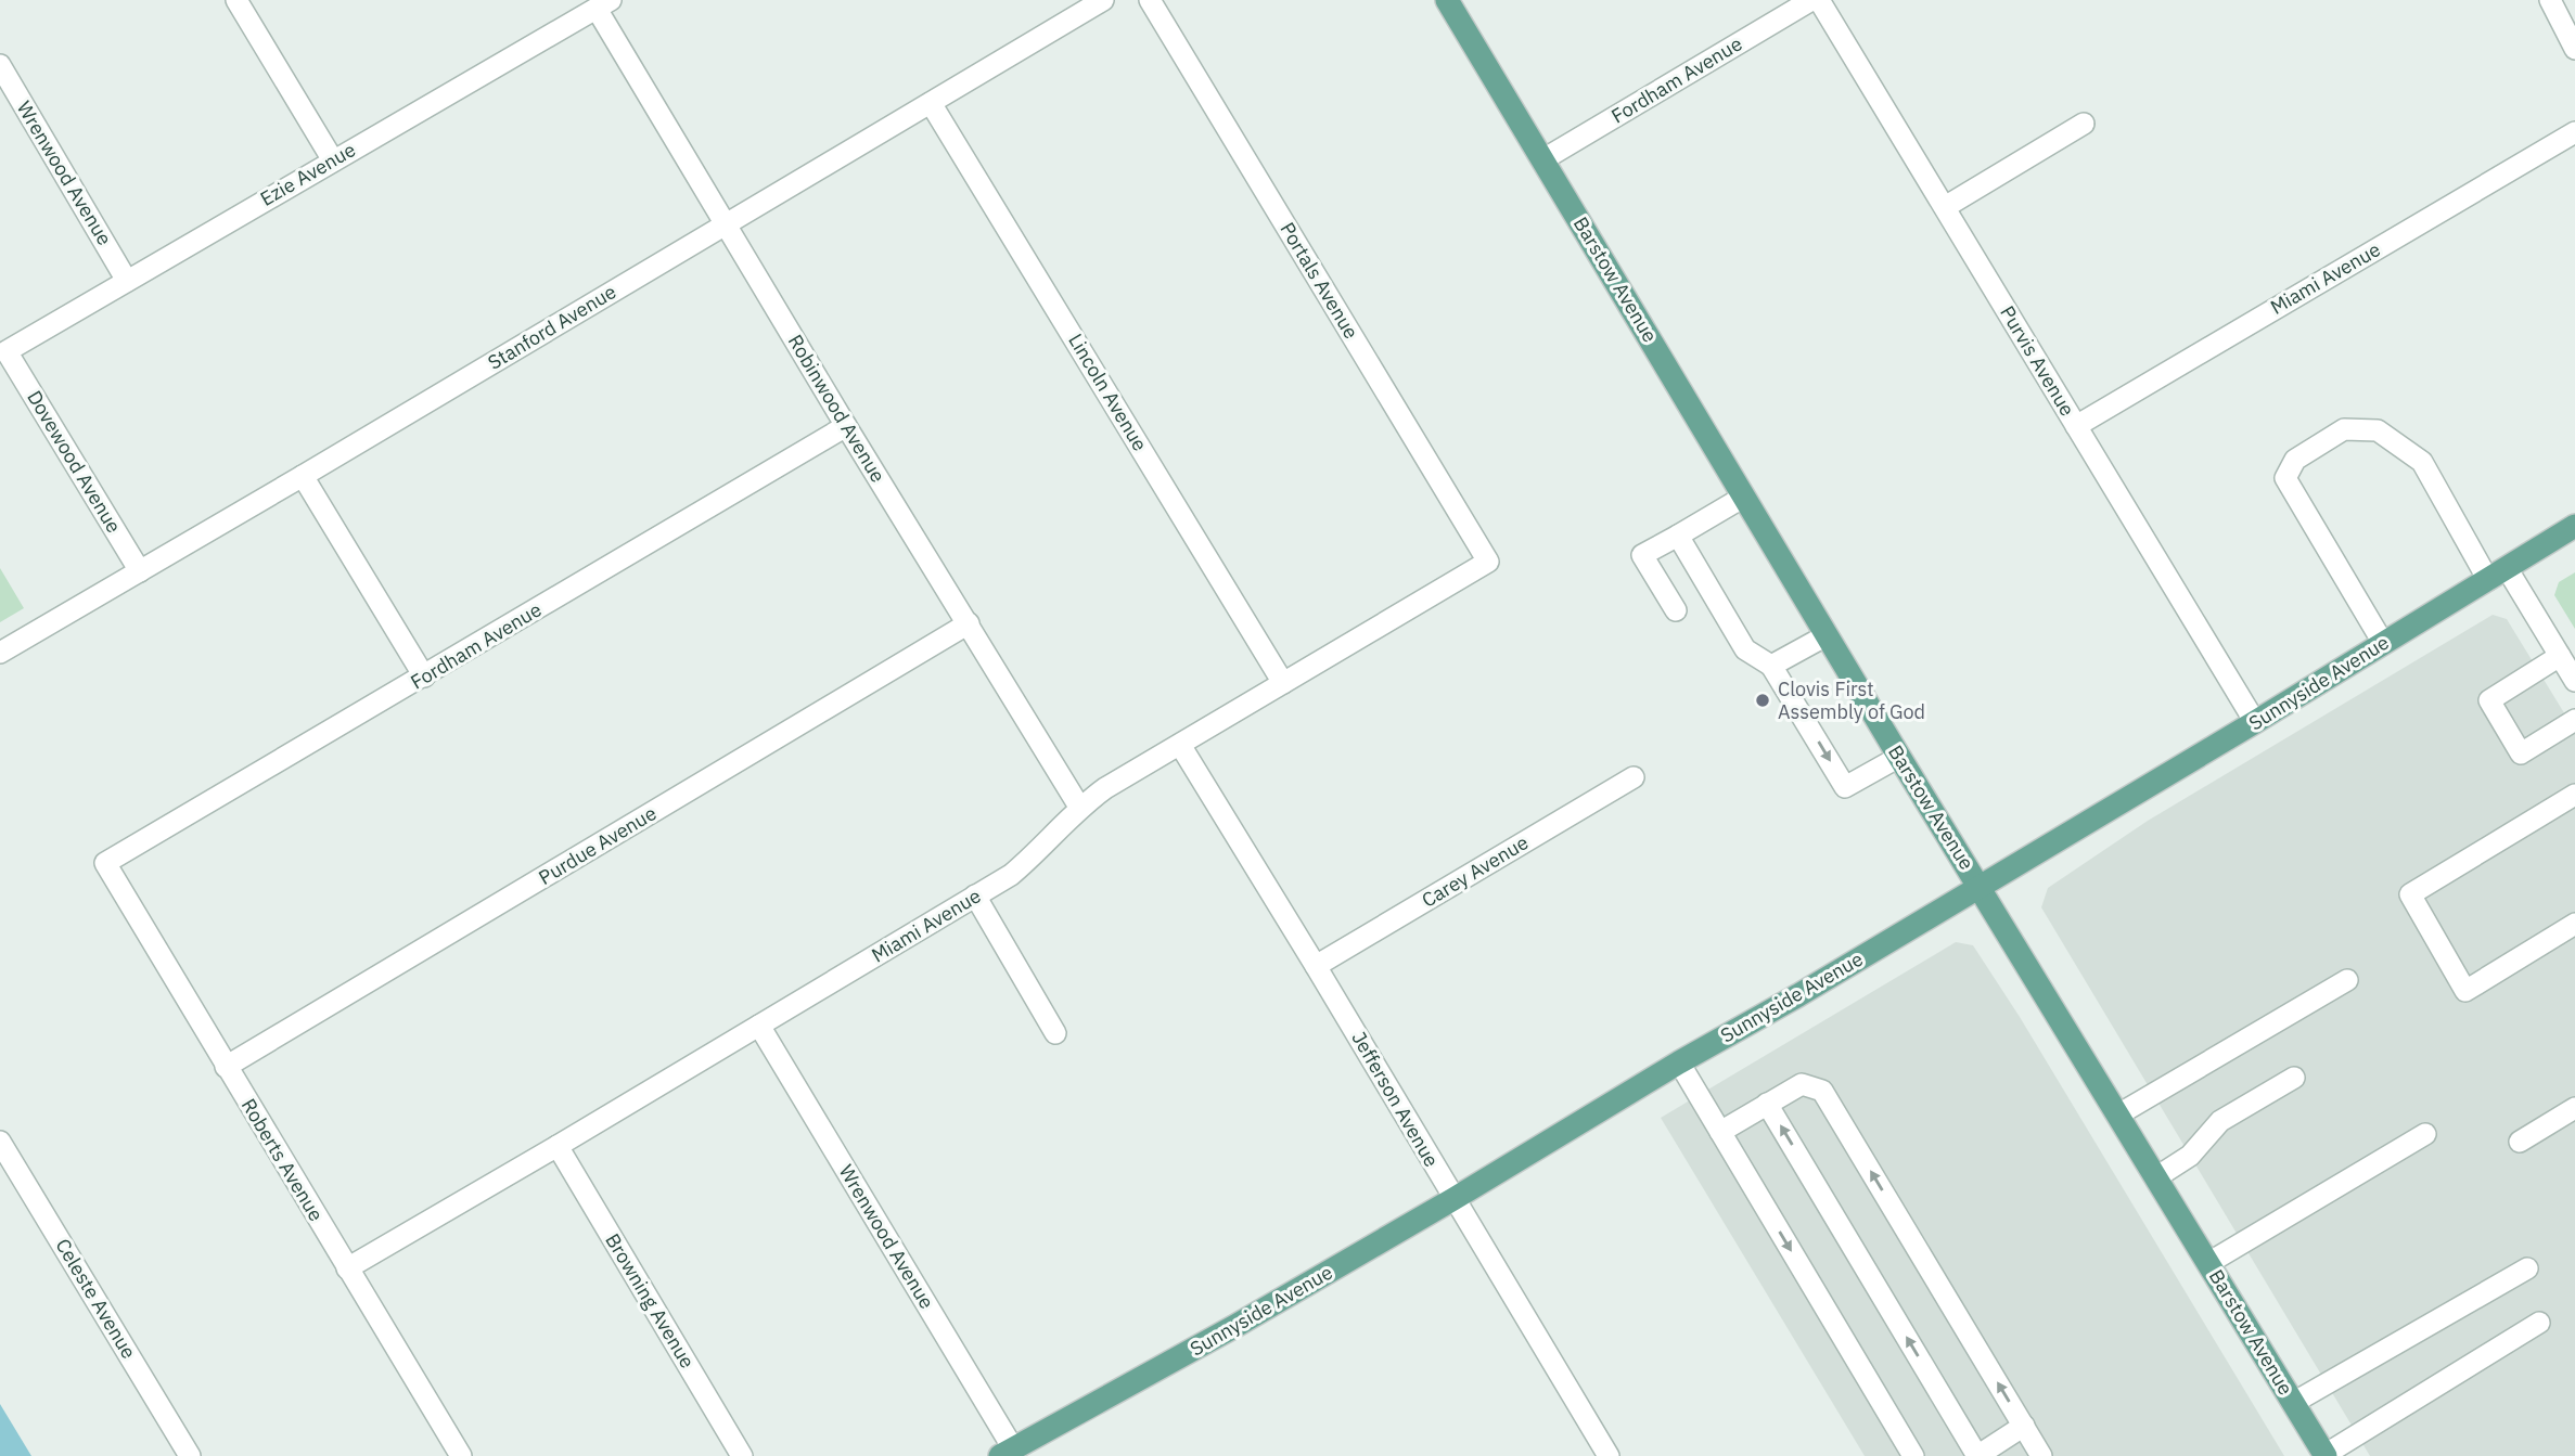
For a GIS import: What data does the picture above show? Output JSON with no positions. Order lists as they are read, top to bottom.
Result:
{
  "streets": {
    "main road": ["Barstow Avenue", "Sunnyside Avenue"],
    "street": [
      "Fordham Avenue",
      "Wrenwood Avenue",
      "Ezie Avenue",
      "Miami Avenue",
      "Portals Avenue",
      "Stanford Avenue",
      "Purvis Avenue",
      "Lincoln Avenue",
      "Robinwood Avenue",
      "Dovewood Avenue",
      "Purdue Avenue",
      "Carey Avenue",
      "Jefferson Avenue",
      "Roberts Avenue",
      "Celeste Avenue",
      "Browning Avenue"
    ]
  },
  "crossings": [
    ["Fordham Avenue", "Barstow Avenue"],
    ["Fordham Avenue", "Robinwood Avenue"],
    ["Fordham Avenue", "Roberts Avenue"],
    ["Wrenwood Avenue", "Ezie Avenue"],
    ["Wrenwood Avenue", "Miami Avenue"],
    ["Wrenwood Avenue", "Sunnyside Avenue"],
    ["Ezie Avenue", "Robinwood Avenue"],
    ["Ezie Avenue", "Dovewood Avenue"],
    ["Miami Avenue", "Portals Avenue"],
    ["Miami Avenue", "Purvis Avenue"],
    ["Miami Avenue", "Lincoln Avenue"],
    ["Miami Avenue", "Robinwood Avenue"],
    ["Miami Avenue", "Jefferson Avenue"],
    ["Miami Avenue", "Roberts Avenue"],
    ["Miami Avenue", "Browning Avenue"],
    ["Barstow Avenue", "Sunnyside Avenue"],
    ["Stanford Avenue", "Lincoln Avenue"],
    ["Stanford Avenue", "Robinwood Avenue"],
    ["Stanford Avenue", "Dovewood Avenue"],
    ["Purvis Avenue", "Sunnyside Avenue"],
    ["Robinwood Avenue", "Purdue Avenue"],
    ["Sunnyside Avenue", "Jefferson Avenue"],
    ["Purdue Avenue", "Roberts Avenue"],
    ["Carey Avenue", "Jefferson Avenue"]
  ],
  "places": ["Clovis First Assembly of God"]
}
